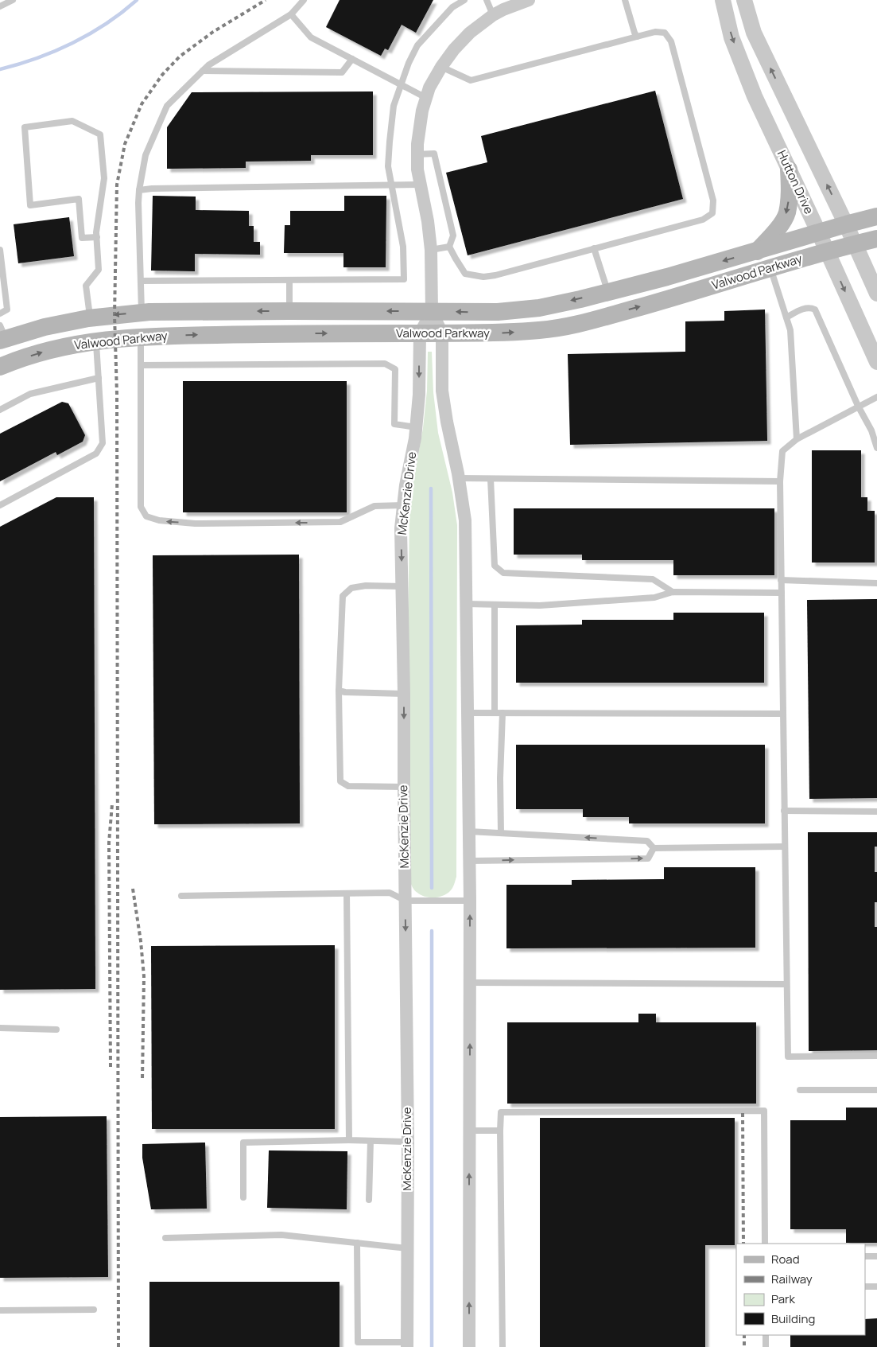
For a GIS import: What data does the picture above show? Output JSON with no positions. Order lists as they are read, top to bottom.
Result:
{
  "streets": {
    "main road": ["Valwood Parkway"],
    "street": ["Hutton Drive", "McKenzie Drive"]
  },
  "crossings": [
    ["Hutton Drive", "Valwood Parkway"],
    ["Valwood Parkway", "McKenzie Drive"]
  ],
  "legend": [
    "Road",
    "Railway",
    "Park",
    "Building"
  ]
}
